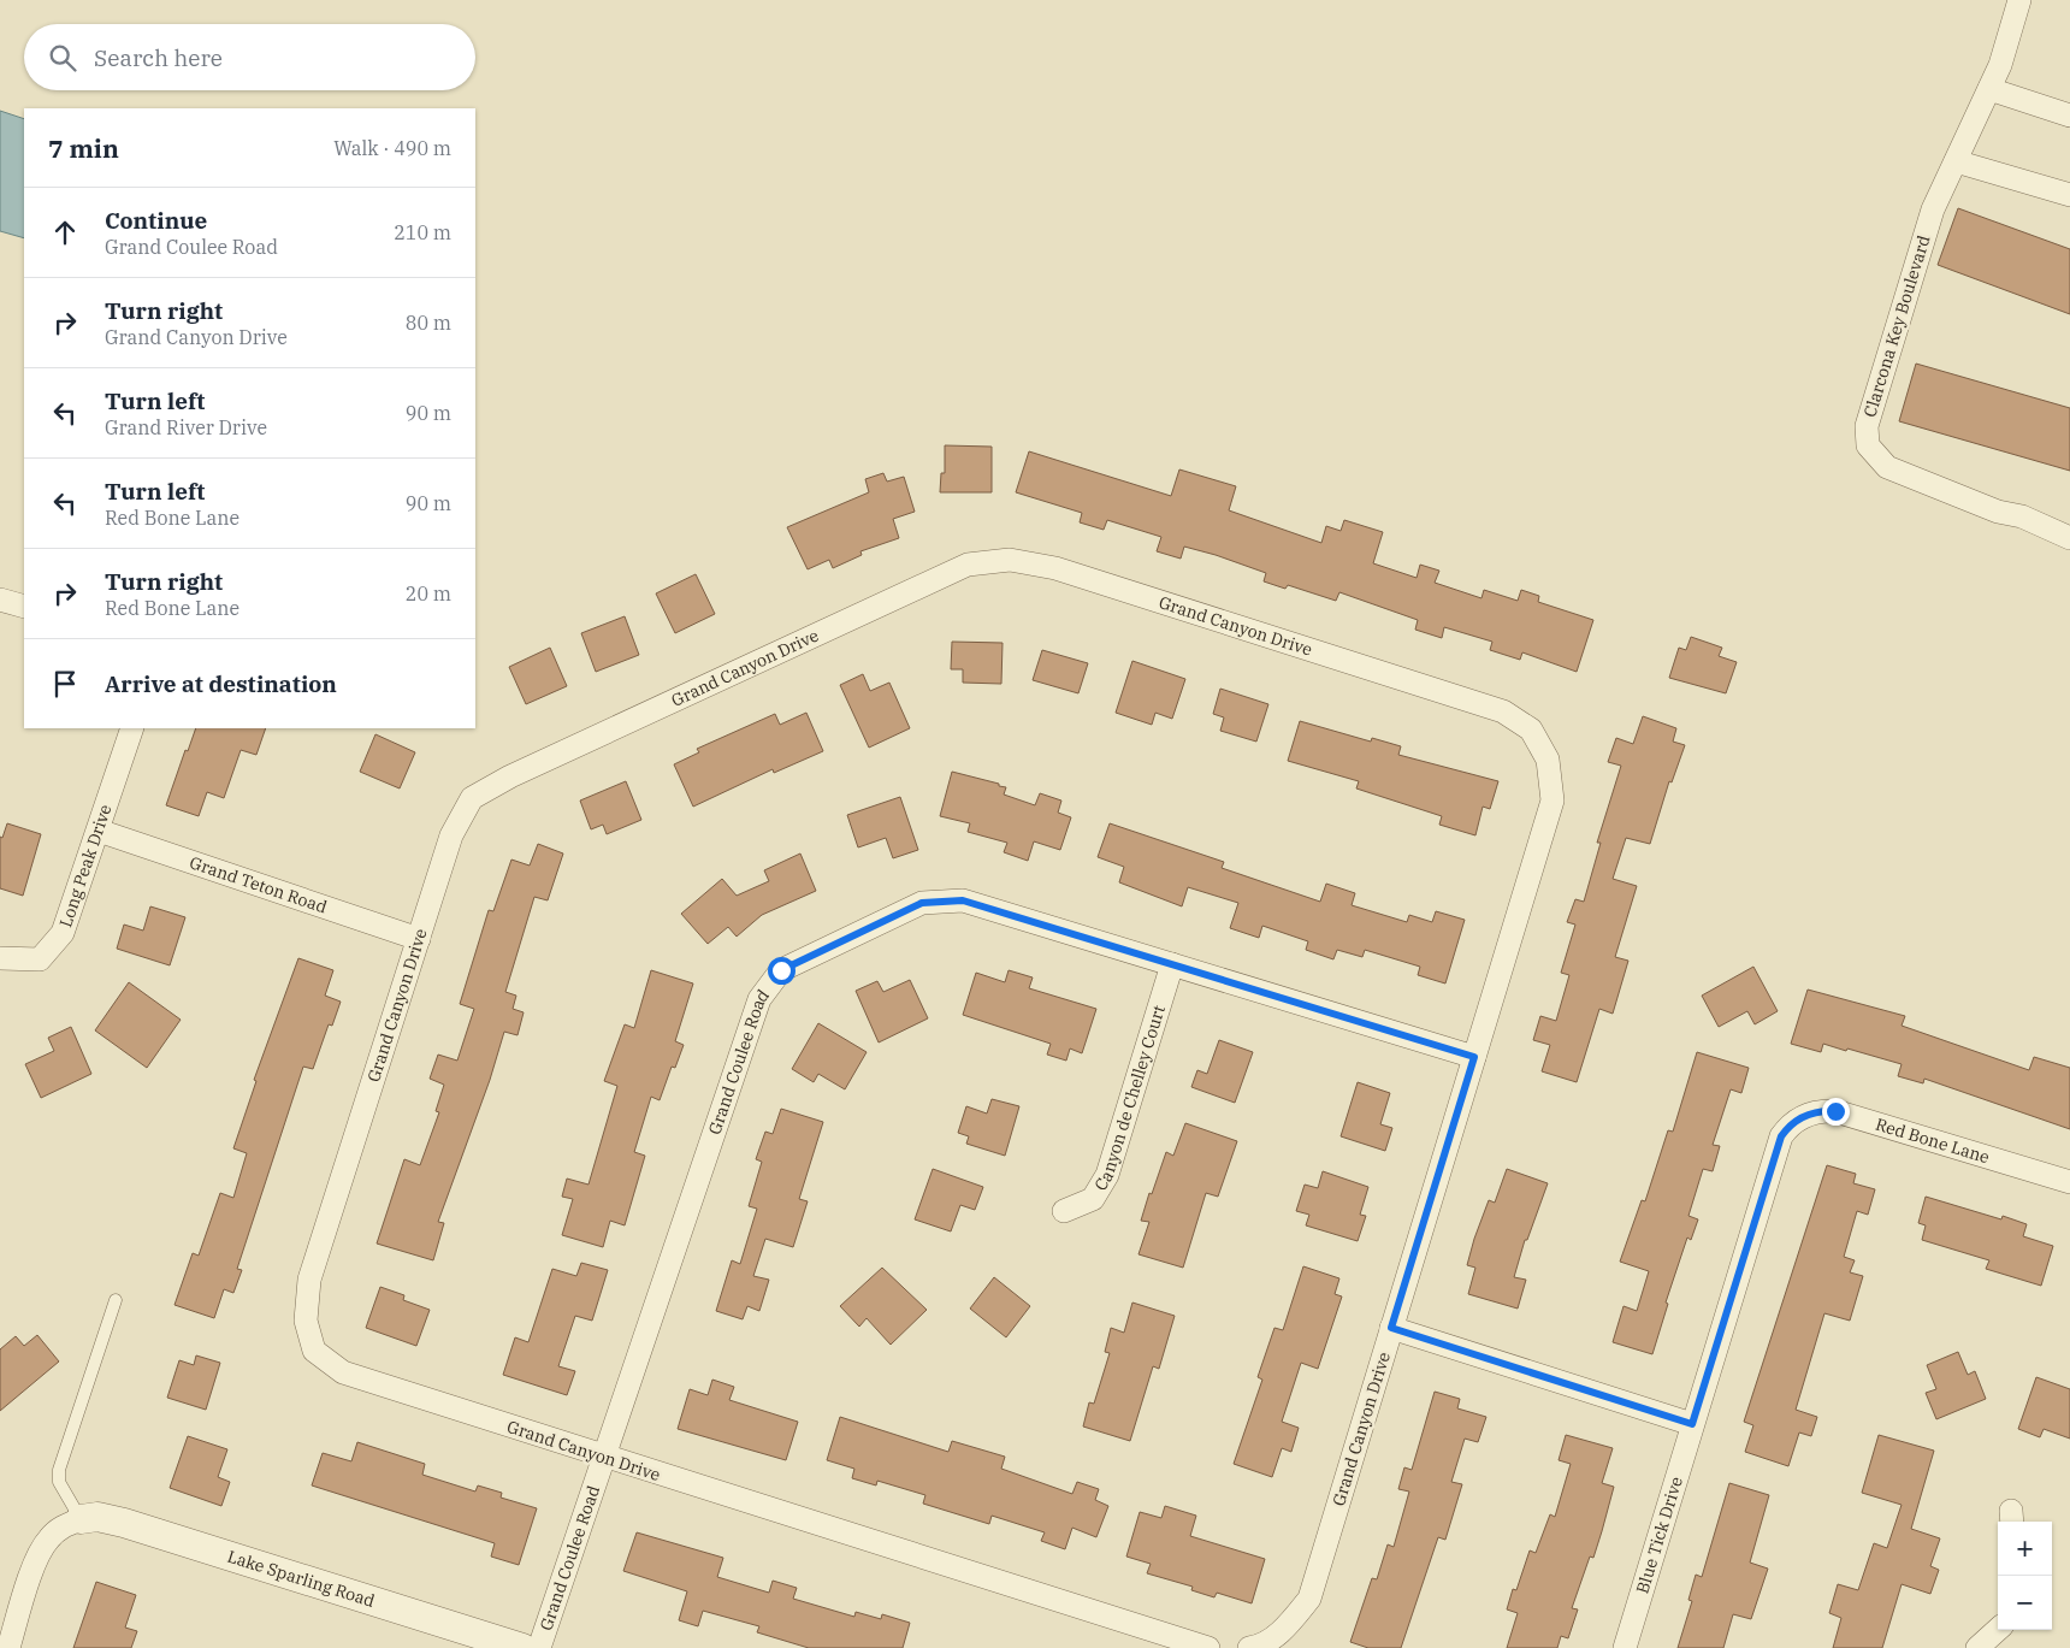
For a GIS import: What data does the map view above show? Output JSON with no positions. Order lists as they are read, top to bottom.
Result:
{
  "streets": {
    "street": [
      "Clarcona Key Boulevard",
      "Grand Canyon Drive",
      "Long Peak Drive",
      "Grand Teton Road",
      "Grand Coulee Road",
      "Canyon de Chelley Court",
      "Red Bone Lane",
      "Blue Tick Drive",
      "Lake Sparling Road"
    ]
  },
  "crossings": [
    ["Grand Canyon Drive", "Grand Teton Road"],
    ["Grand Canyon Drive", "Grand Coulee Road"],
    ["Long Peak Drive", "Grand Teton Road"],
    ["Grand Coulee Road", "Canyon de Chelley Court"],
    ["Red Bone Lane", "Blue Tick Drive"]
  ],
  "page": {
    "search": "Search here",
    "heading": ["7 min", "Walk · 490 m"],
    "list": [
      ["Continue", "Grand Coulee Road", "210 m"],
      ["Turn right", "Grand Canyon Drive", "80 m"],
      ["Turn left", "Grand River Drive", "90 m"],
      ["Turn left", "Red Bone Lane", "90 m"],
      ["Turn right", "Red Bone Lane", "20 m"],
      "Arrive at destination"
    ],
    "map_buttons": ["+", "−"]
  }
}
